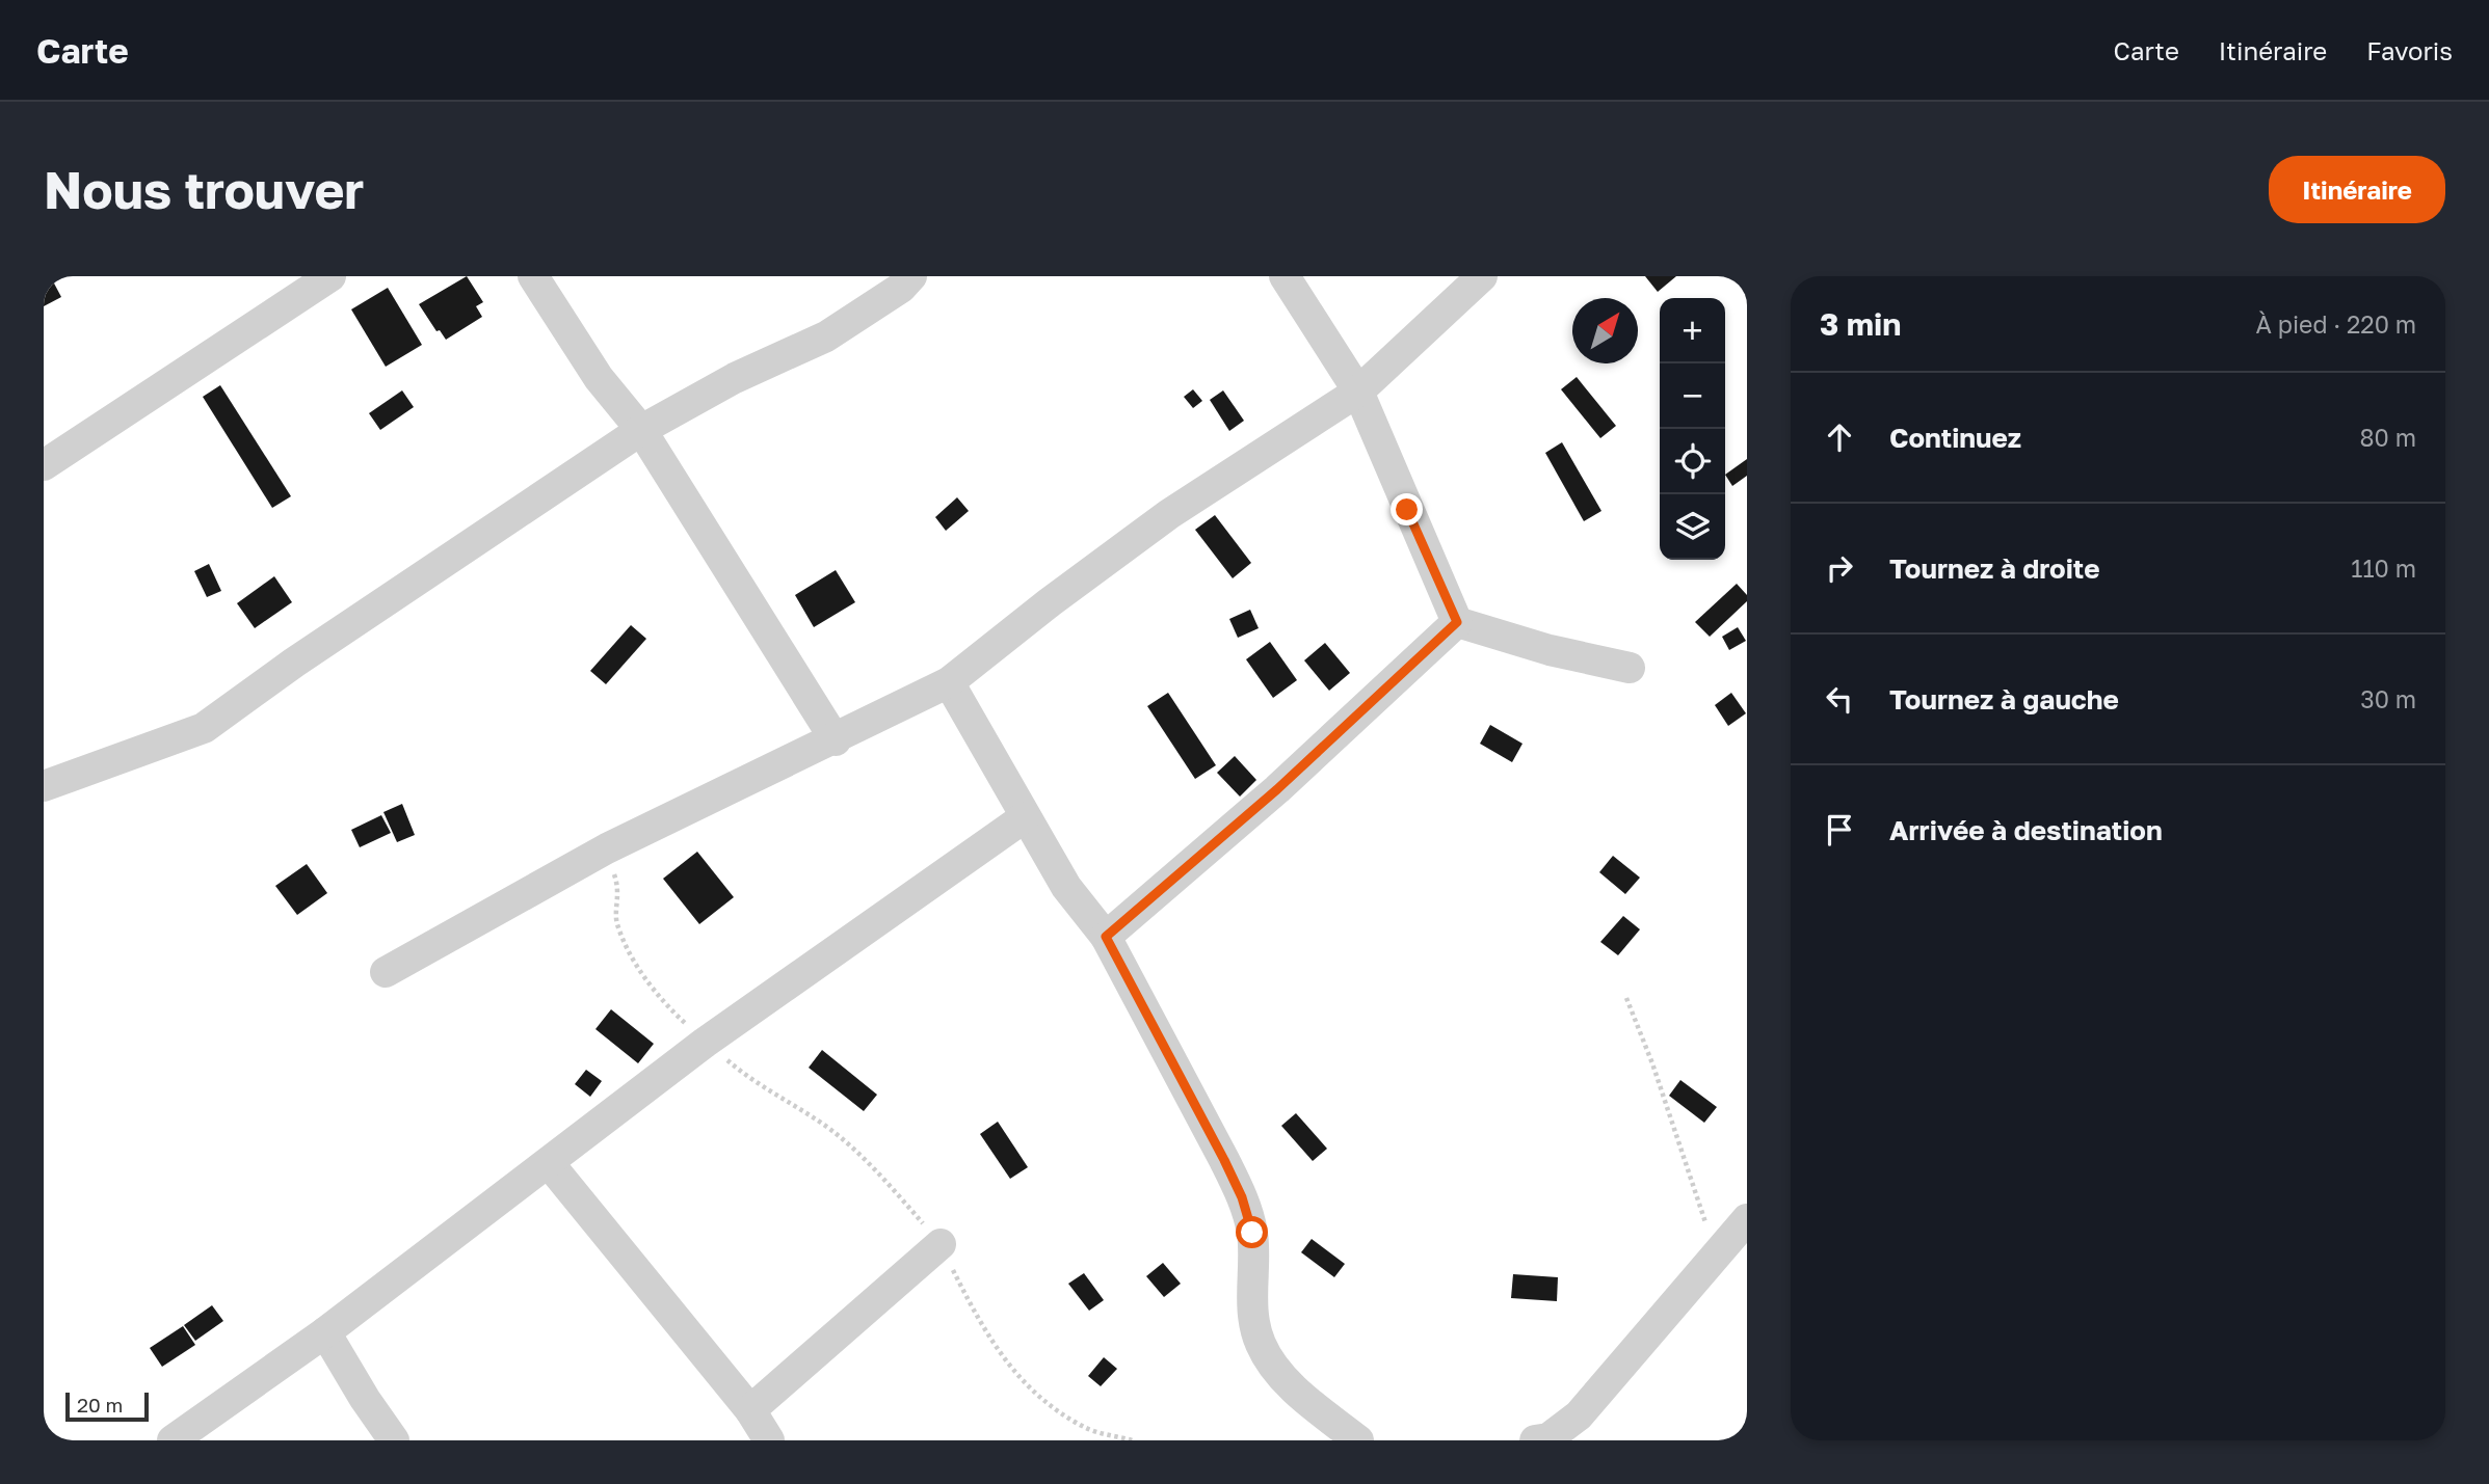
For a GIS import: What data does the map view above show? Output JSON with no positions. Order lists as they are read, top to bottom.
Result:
{
  "scale_bar": "20 m",
  "north": "top right",
  "page": {
    "header": "Carte",
    "nav": ["Carte", "Itinéraire", "Favoris"],
    "buttons": "Itinéraire",
    "title": "Nous trouver",
    "heading": ["3 min", "À pied · 220 m"],
    "map_buttons": ["+", "−"],
    "list": [
      ["Continuez", "80 m"],
      ["Tournez à droite", "110 m"],
      ["Tournez à gauche", "30 m"],
      "Arrivée à destination"
    ],
    "scale": "20 m"
  }
}
